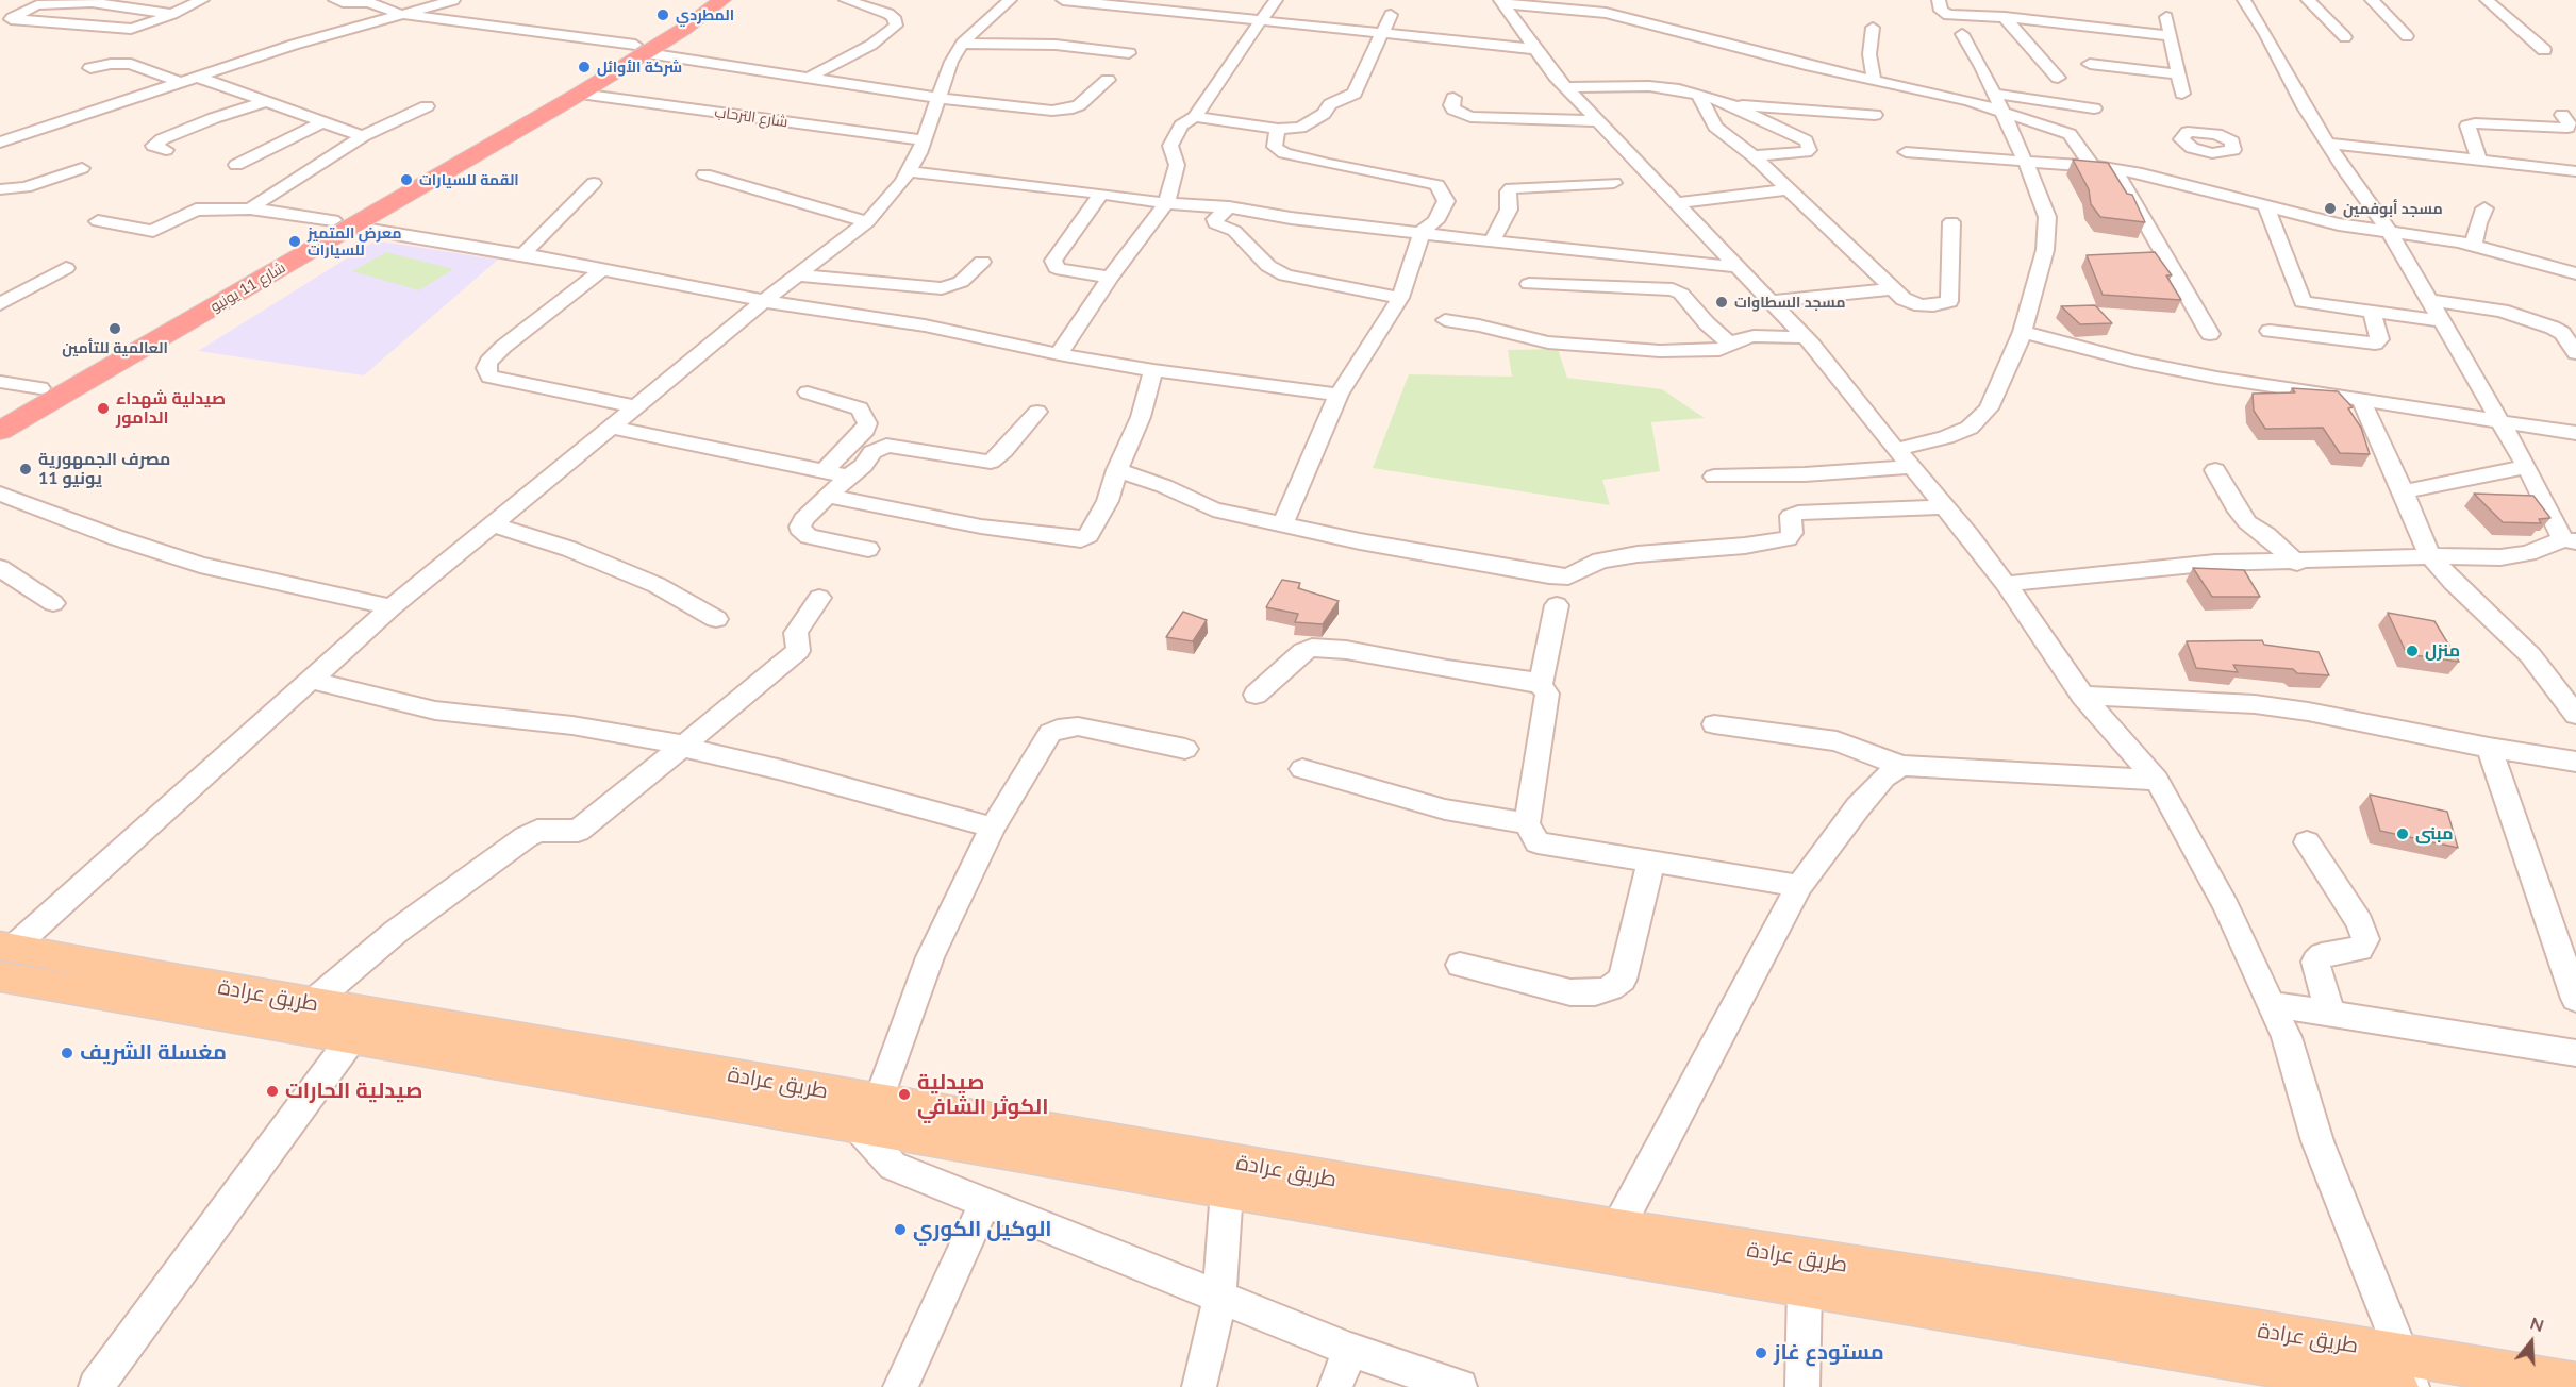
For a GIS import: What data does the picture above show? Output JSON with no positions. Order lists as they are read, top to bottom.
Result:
{
  "streets": {
    "highway": ["شارع 11 يونيو"],
    "main road": ["طريق عرادة"],
    "street": ["شارع الترحاب"]
  },
  "crossings": [
    ["شارع الترحاب", "شارع 11 يونيو"]
  ],
  "places": [
    "المطردي",
    "شركة الأوائل",
    "القمة للسيارات",
    "مسجد أبوفمين",
    "معرض المتميز للسيارات",
    "مسجد السطاوات",
    "العالمية للتأمين",
    "صيدلية شهداء الدامور",
    "مصرف الجمهورية 11 يونيو",
    "منزل",
    "مبنى",
    "مغسلة الشريف",
    "صيدلية الحارات",
    "صيدلية الكوثر الشافي",
    "الوكيل الكوري",
    "مستودع غاز"
  ],
  "north": "top"
}
